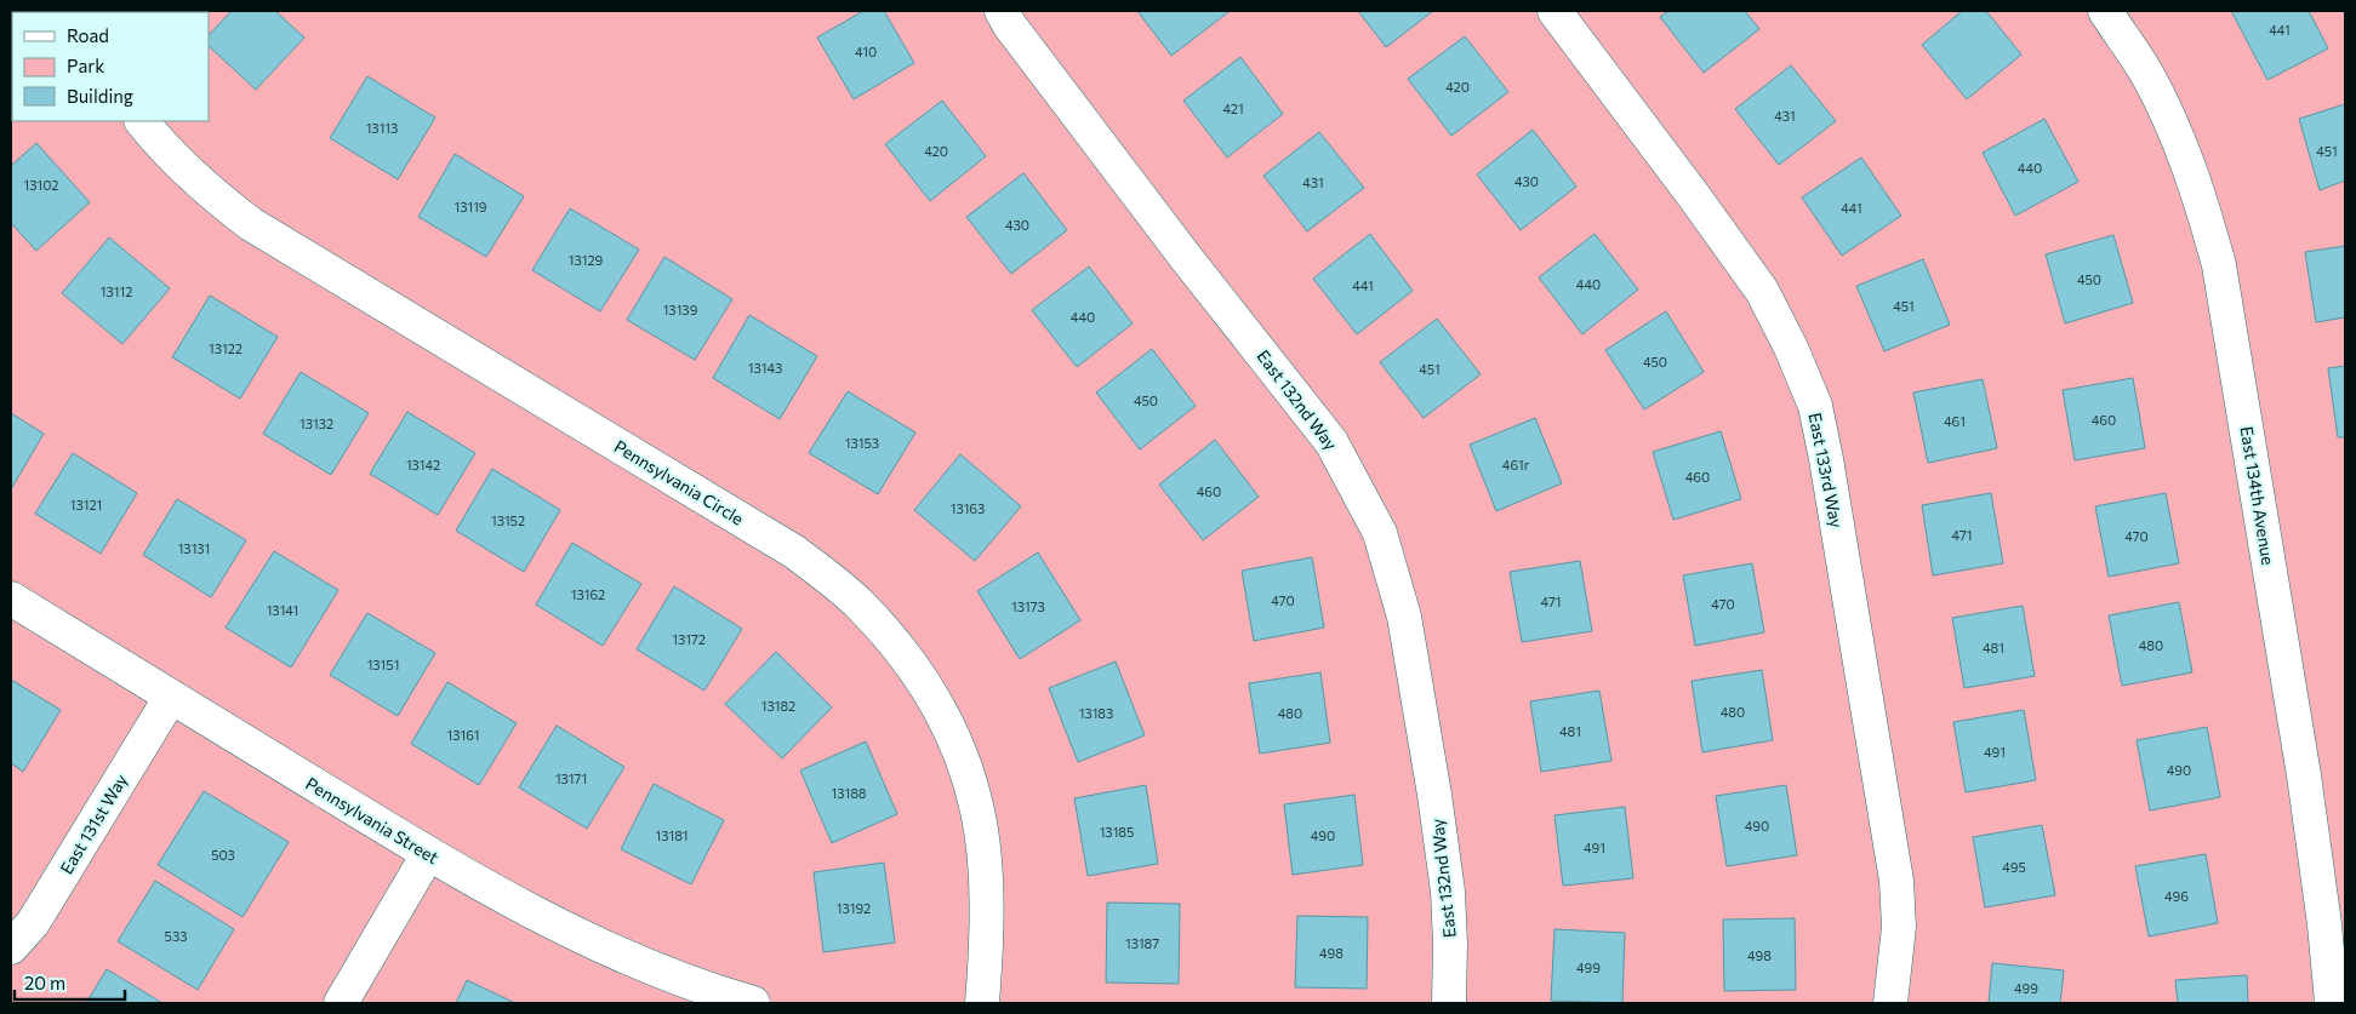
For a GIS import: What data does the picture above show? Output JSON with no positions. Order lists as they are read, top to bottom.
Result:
{
  "streets": {
    "street": [
      "East 132nd Way",
      "East 133rd Way",
      "Pennsylvania Circle",
      "East 134th Avenue",
      "Pennsylvania Street",
      "East 131st Way"
    ]
  },
  "crossings": [
    ["Pennsylvania Street", "East 131st Way"]
  ],
  "house_numbers": [
    "441",
    "410",
    "420",
    "421",
    "431",
    "13113",
    "420",
    "451",
    "440",
    "430",
    "431",
    "13102",
    "13119",
    "441",
    "430",
    "13129",
    "450",
    "440",
    "441",
    "13112",
    "451",
    "13139",
    "440",
    "13122",
    "450",
    "13143",
    "451",
    "450",
    "460",
    "461",
    "13132",
    "13153",
    "13142",
    "461r",
    "460",
    "460",
    "13121",
    "13163",
    "13152",
    "471",
    "470",
    "13131",
    "13162",
    "470",
    "471",
    "470",
    "13173",
    "13141",
    "13172",
    "480",
    "481",
    "13151",
    "13182",
    "480",
    "13183",
    "480",
    "481",
    "13161",
    "491",
    "490",
    "13171",
    "13188",
    "490",
    "13185",
    "13181",
    "490",
    "491",
    "503",
    "495",
    "496",
    "13192",
    "533",
    "13187",
    "498",
    "498",
    "499",
    "499"
  ],
  "legend": ["Road", "Park", "Building"],
  "scale_bar": "20 m"
}
